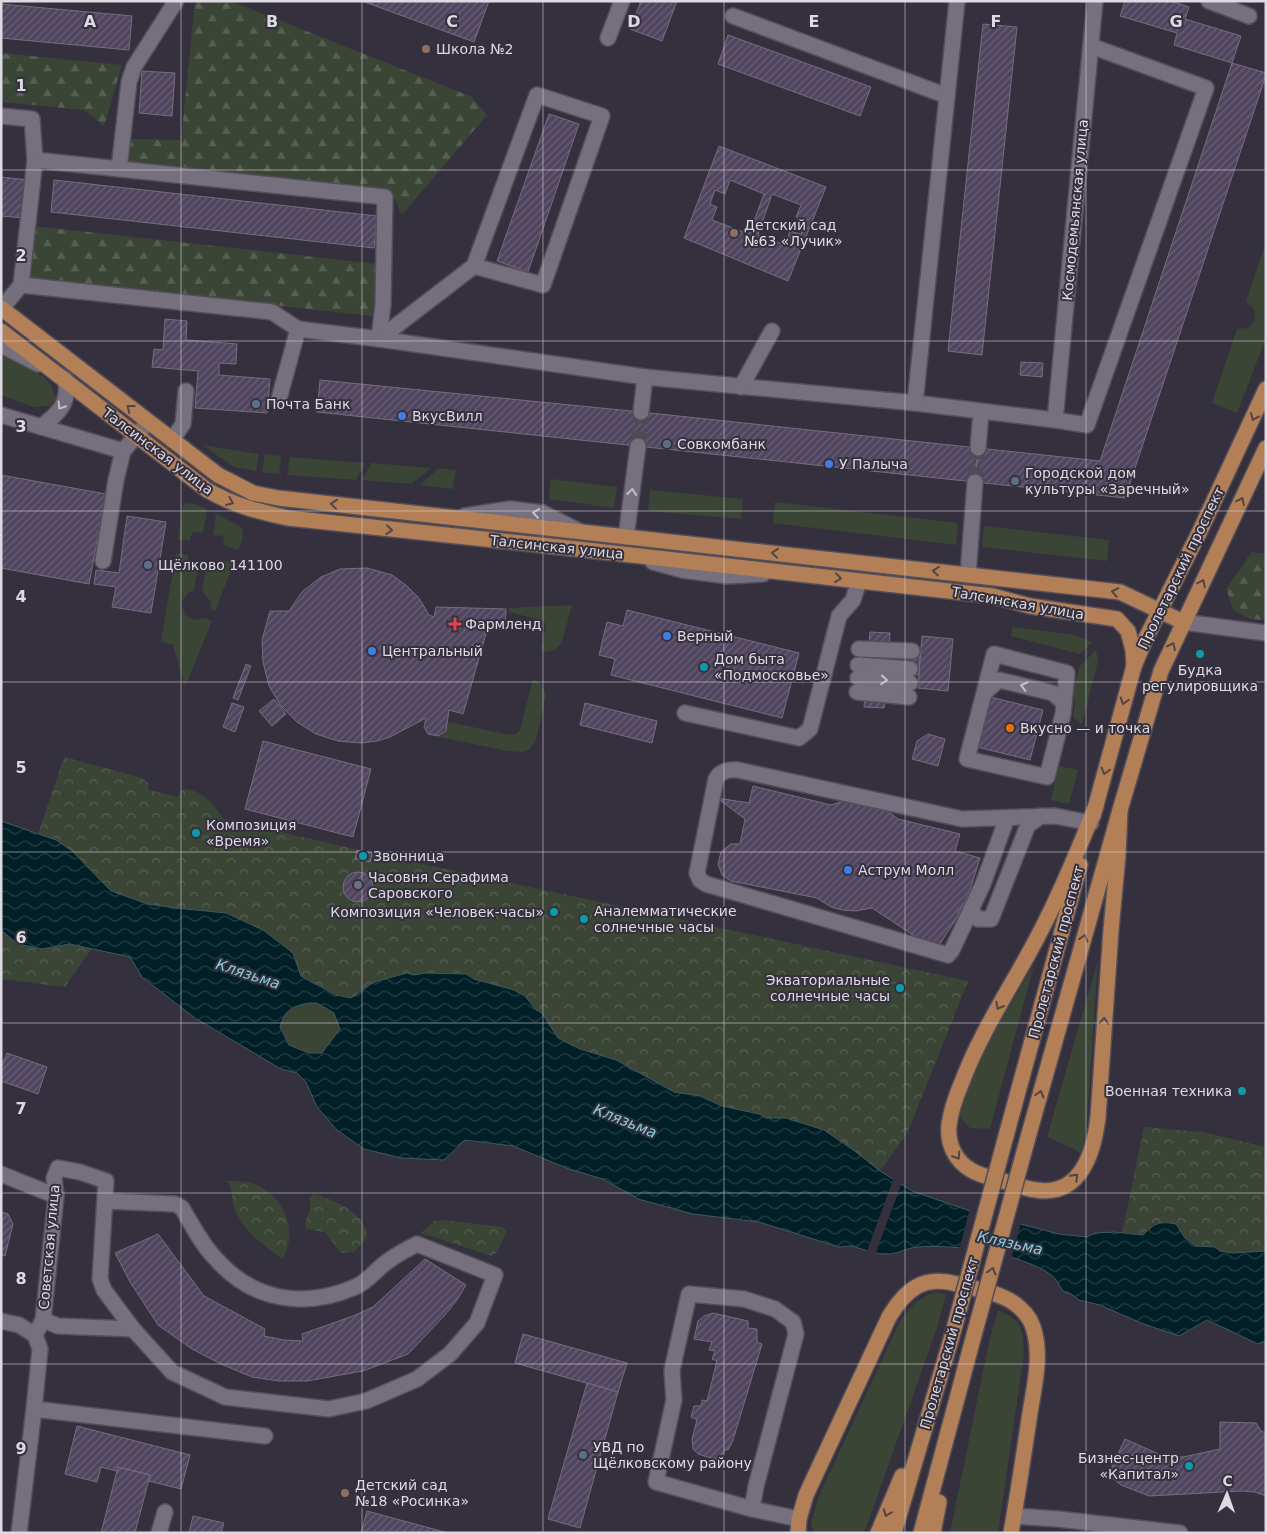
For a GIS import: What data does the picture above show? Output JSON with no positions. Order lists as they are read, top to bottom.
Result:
{
  "streets": {
    "main road": ["Талсинская улица", "Пролетарский проспект"],
    "street": ["Космодемьянская улица", "Советская улица"]
  },
  "crossings": [
    ["Талсинская улица", "Пролетарский проспект"]
  ],
  "water": ["Клязьма"],
  "places": {
    "other": [
      "Школа №2",
      "Детский сад №63 «Лучик»",
      "Почта Банк",
      "ВкусВилл",
      "Совкомбанк",
      "У Палыча",
      "Городской дом культуры «Заречный»",
      "Щёлково 141100",
      "Верный",
      "Центральный",
      "Будка регулировщика",
      "Дом быта «Подмосковье»",
      "Вкусно — и точка",
      "Композиция «Время»",
      "Звонница",
      "Аструм Молл",
      "Часовня Серафима Саровского",
      "Композиция «Человек-часы»",
      "Аналемматические солнечные часы",
      "Экваториальные солнечные часы",
      "Военная техника",
      "УВД по Щёлковскому району",
      "Бизнес-центр «Капитал»",
      "Детский сад №18 «Росинка»"
    ],
    "health": ["Фармленд"]
  },
  "north": "top",
  "grid": {
    "columns": [
      "A",
      "B",
      "C",
      "D",
      "E",
      "F",
      "G"
    ],
    "rows": [
      "1",
      "2",
      "3",
      "4",
      "5",
      "6",
      "7",
      "8",
      "9"
    ]
  }
}
